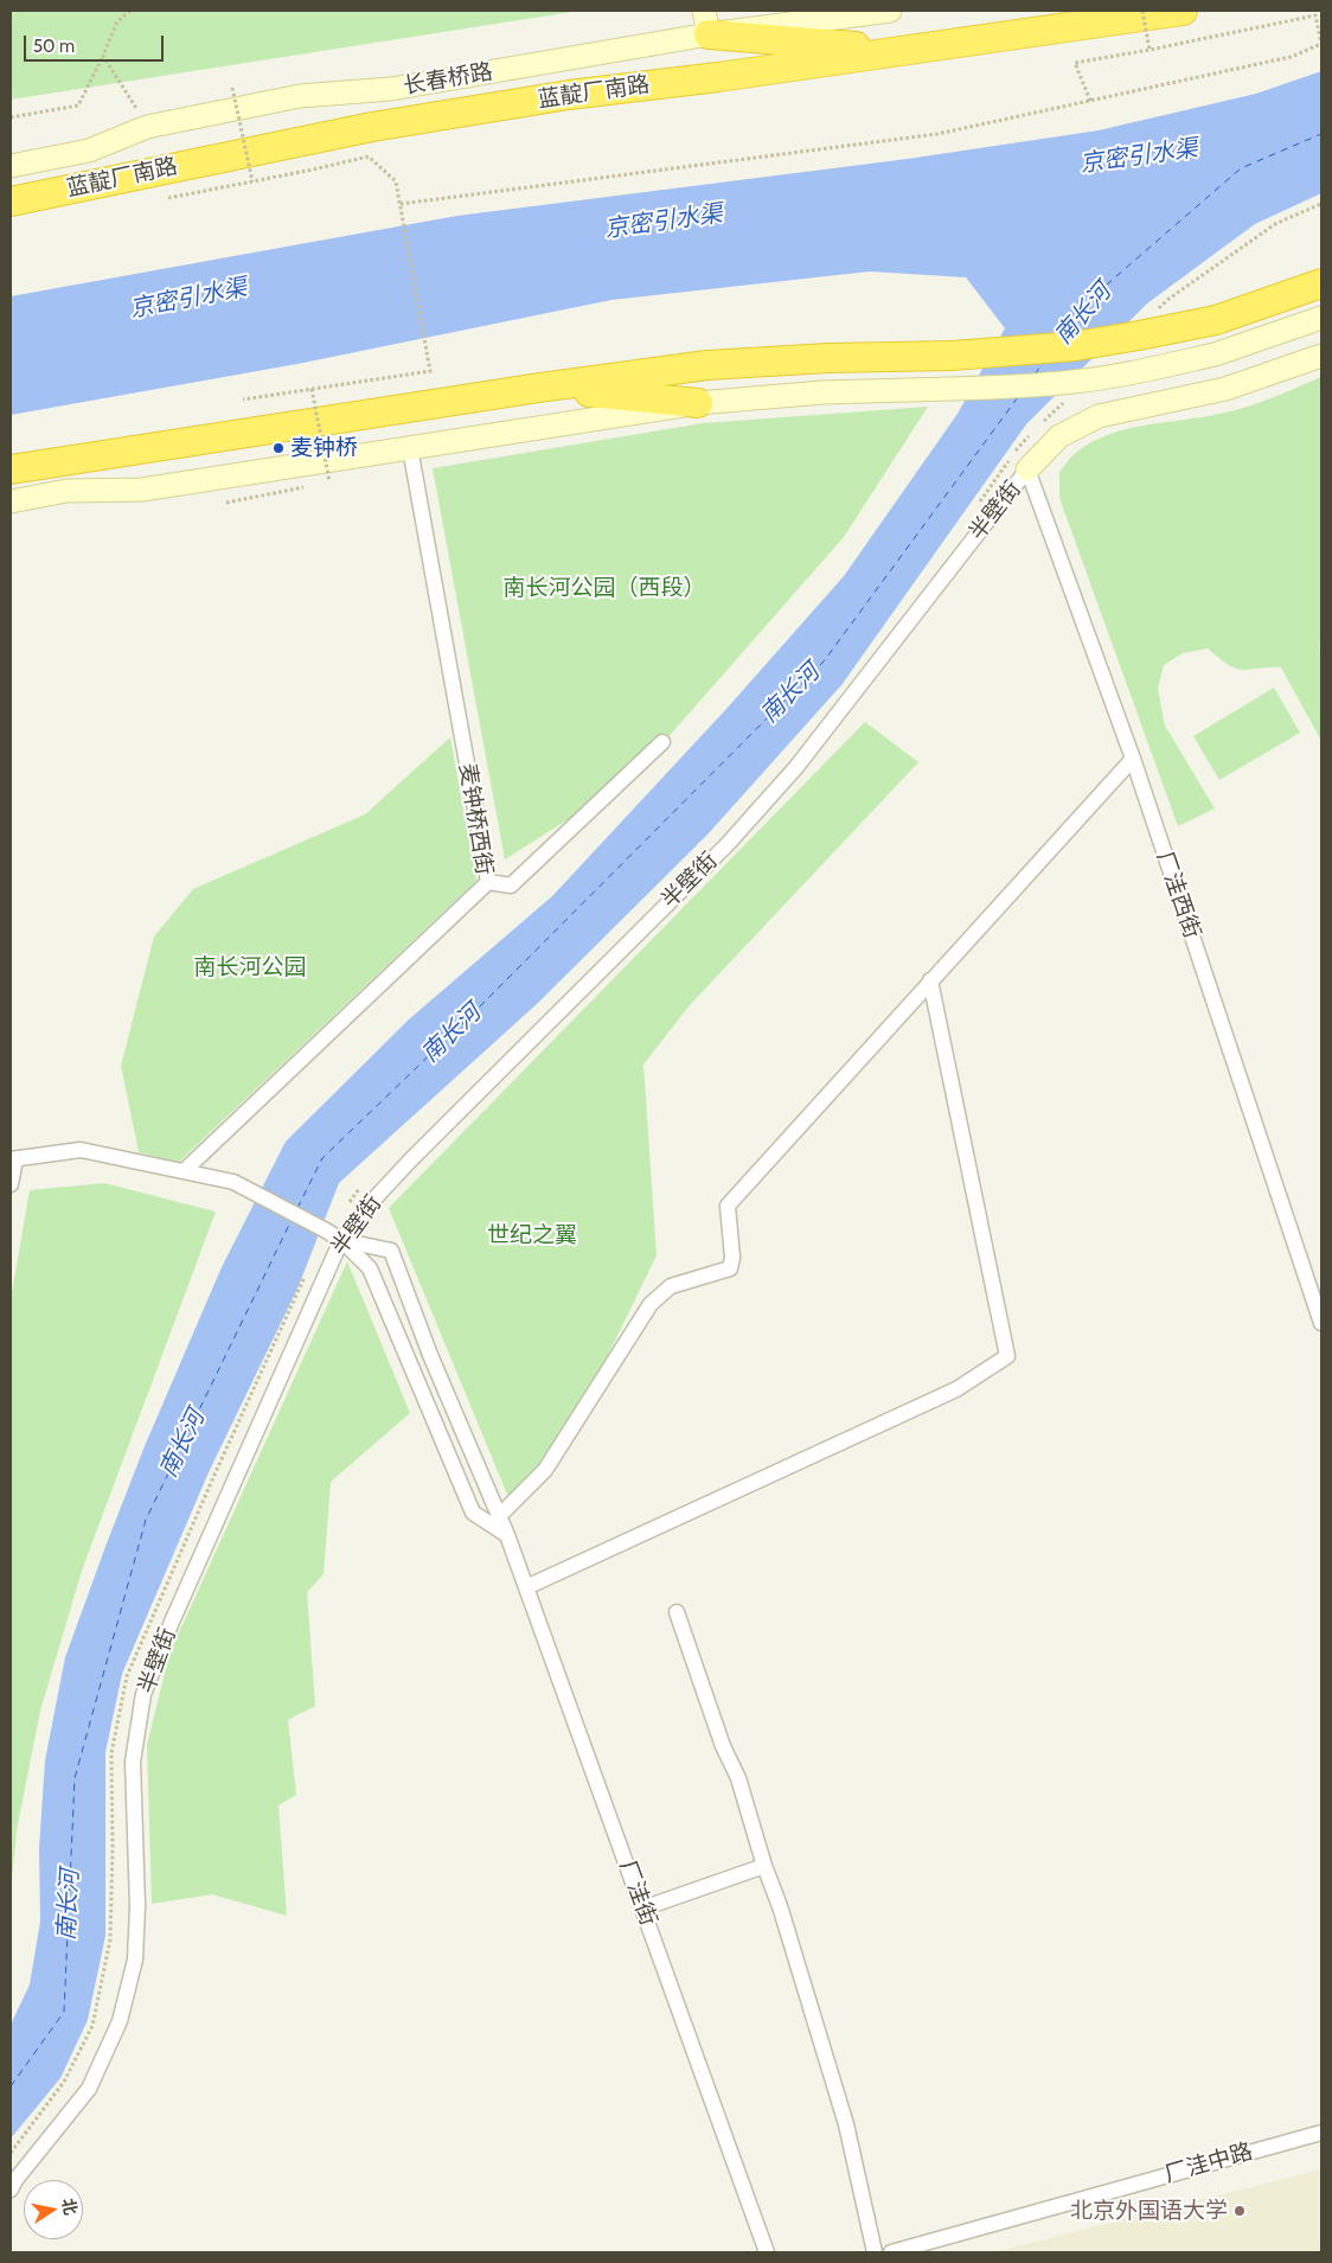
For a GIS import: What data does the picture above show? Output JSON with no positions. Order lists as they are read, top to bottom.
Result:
{
  "streets": {
    "highway": ["蓝靛厂南路"],
    "street": [
      "长春桥路",
      "半壁街",
      "麦钟桥西街",
      "厂洼西街",
      "厂洼街",
      "厂洼中路"
    ]
  },
  "crossings": [
    ["半壁街", "厂洼西街"],
    ["半壁街", "厂洼街"]
  ],
  "water": ["京密引水渠", "南长河"],
  "parks": ["南长河公园（西段）", "南长河公园", "世纪之翼"],
  "places": ["麦钟桥", "北京外国语大学"],
  "scale_bar": "50 m",
  "north": "right"
}
